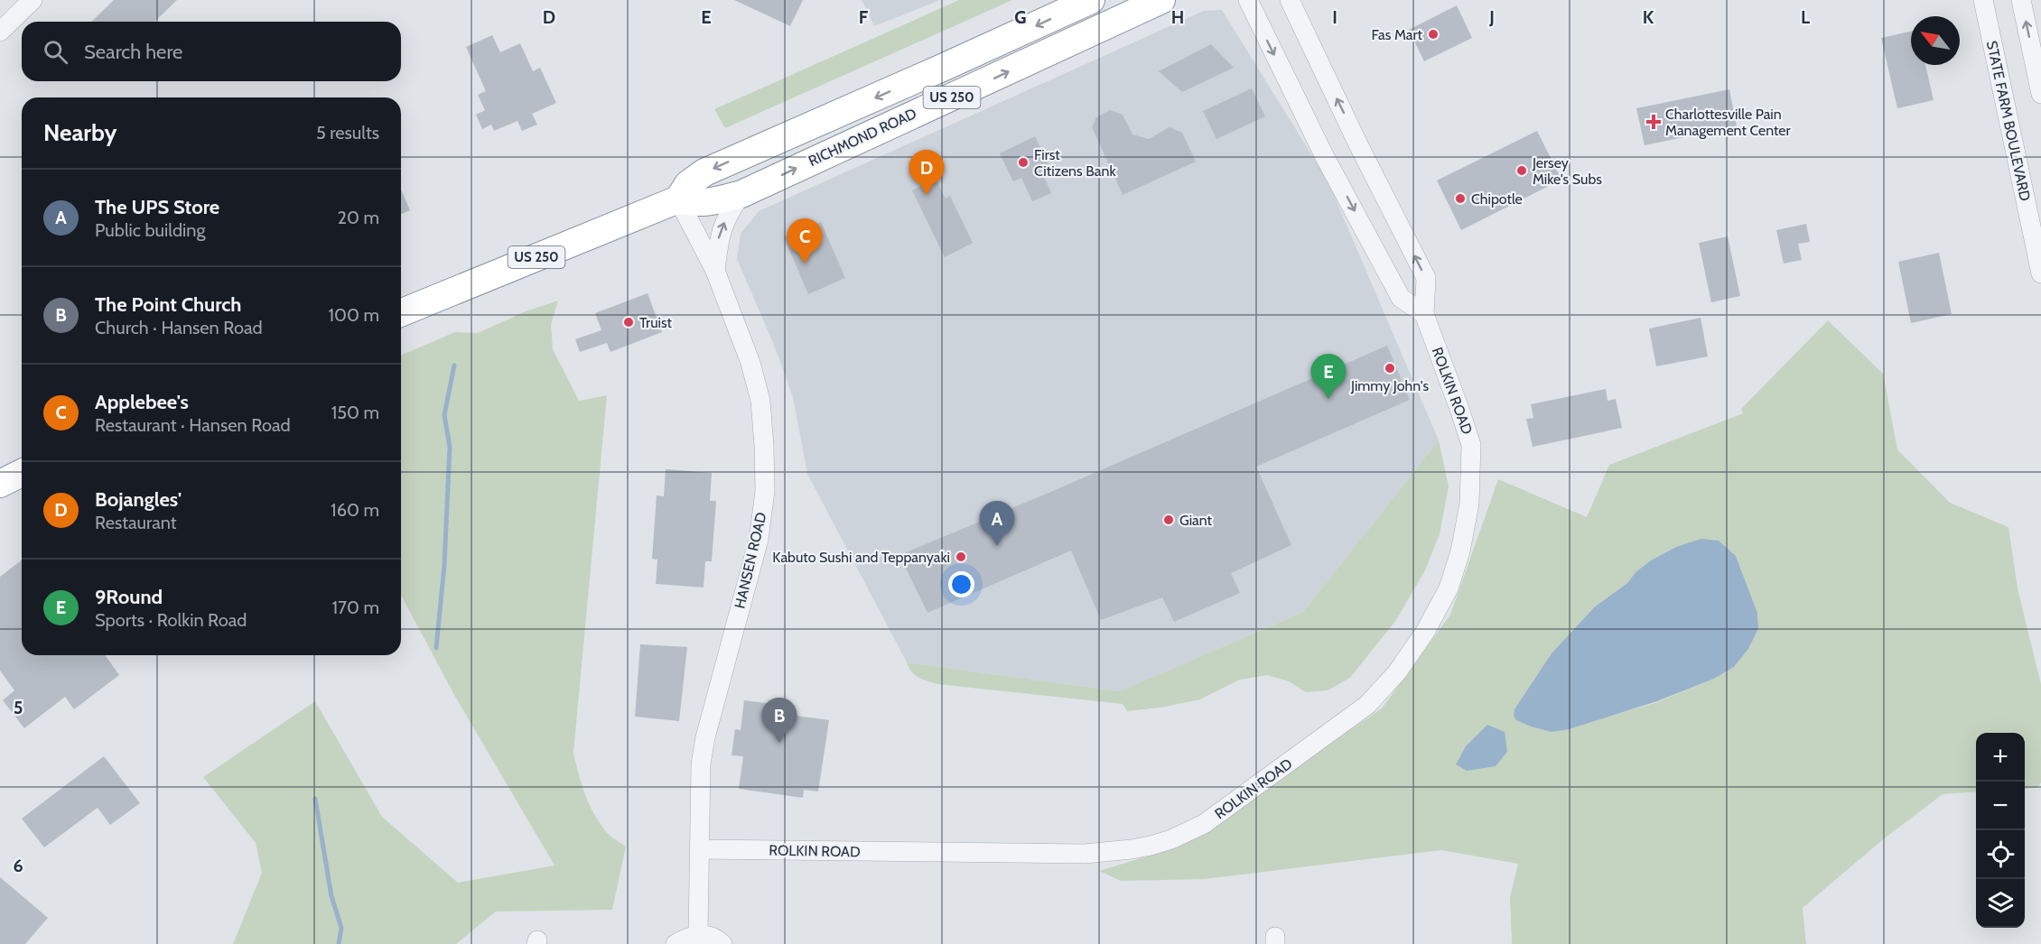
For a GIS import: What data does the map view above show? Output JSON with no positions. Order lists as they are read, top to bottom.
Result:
{
  "streets": {
    "highway": ["US 250", "RICHMOND ROAD"],
    "street": ["STATE FARM BOULEVARD", "ROLKIN ROAD", "HANSEN ROAD"]
  },
  "crossings": [
    ["RICHMOND ROAD", "HANSEN ROAD"],
    ["ROLKIN ROAD", "HANSEN ROAD"]
  ],
  "places": {
    "other": [
      "Fas Mart",
      "First Citizens Bank",
      "Jersey Mike's Subs",
      "Chipotle",
      "Truist",
      "Jimmy John's",
      "Giant",
      "Kabuto Sushi and Teppanyaki"
    ],
    "health": ["Charlottesville Pain Management Center"]
  },
  "north": "top left",
  "page": {
    "search": "Search here",
    "heading": ["Nearby", "5 results"],
    "pins": [
      "D",
      "C",
      "E",
      "A",
      "B"
    ],
    "list": [
      {
        "mark": "A",
        "name": "The UPS Store",
        "note": "Public building",
        "value": "20 m"
      },
      {
        "mark": "B",
        "name": "The Point Church",
        "note": "Church · Hansen Road",
        "value": "100 m"
      },
      {
        "mark": "C",
        "name": "Applebee's",
        "note": "Restaurant · Hansen Road",
        "value": "150 m"
      },
      {
        "mark": "D",
        "name": "Bojangles'",
        "note": "Restaurant",
        "value": "160 m"
      },
      {
        "mark": "E",
        "name": "9Round",
        "note": "Sports · Rolkin Road",
        "value": "170 m"
      }
    ],
    "map_buttons": ["+", "−"]
  },
  "grid": {
    "columns": [
      "D",
      "E",
      "F",
      "G",
      "H",
      "I",
      "J",
      "K",
      "L"
    ],
    "rows": ["5", "6"]
  }
}
